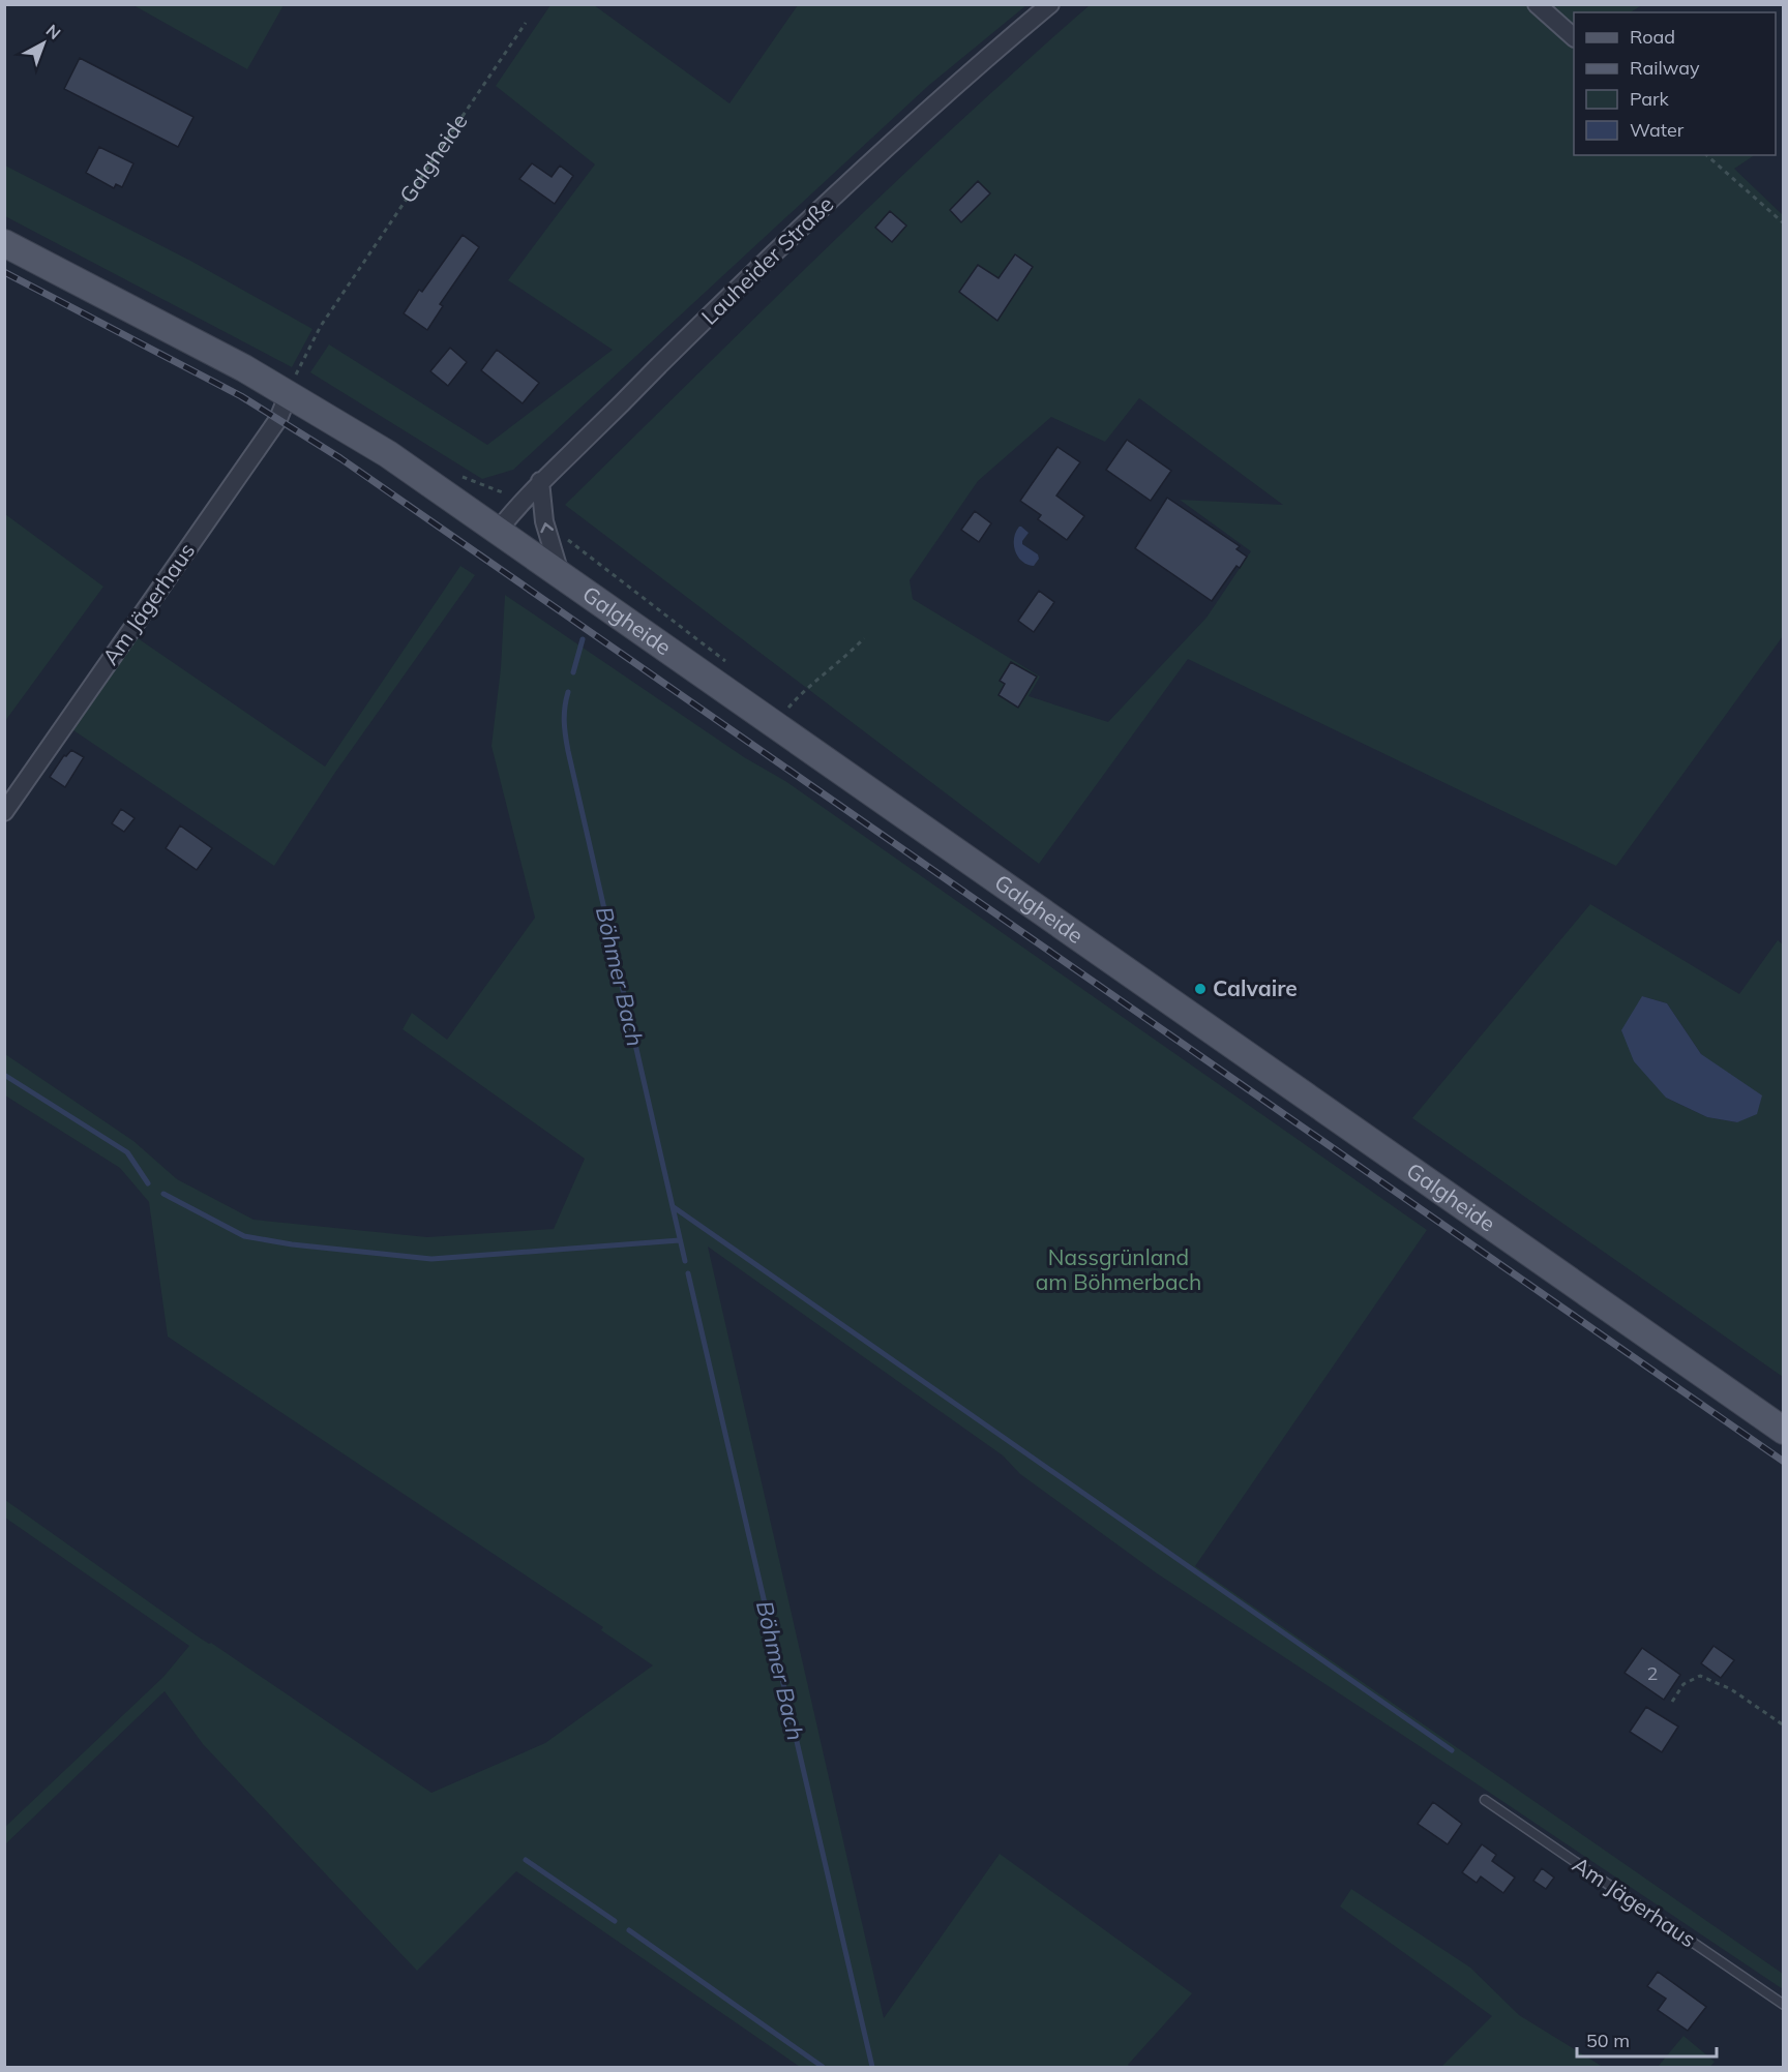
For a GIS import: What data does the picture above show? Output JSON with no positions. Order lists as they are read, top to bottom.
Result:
{
  "streets": {
    "main road": ["Galgheide"],
    "street": ["Lauheider Straße", "Am Jägerhaus"]
  },
  "crossings": [
    ["Galgheide", "Lauheider Straße"],
    ["Galgheide", "Am Jägerhaus"]
  ],
  "water": ["Böhmer Bach"],
  "parks": ["Nassgrünland am Böhmerbach"],
  "places": ["Calvaire"],
  "house_numbers": ["2"],
  "legend": [
    "Road",
    "Railway",
    "Park",
    "Water"
  ],
  "scale_bar": "50 m",
  "north": "top right"
}
